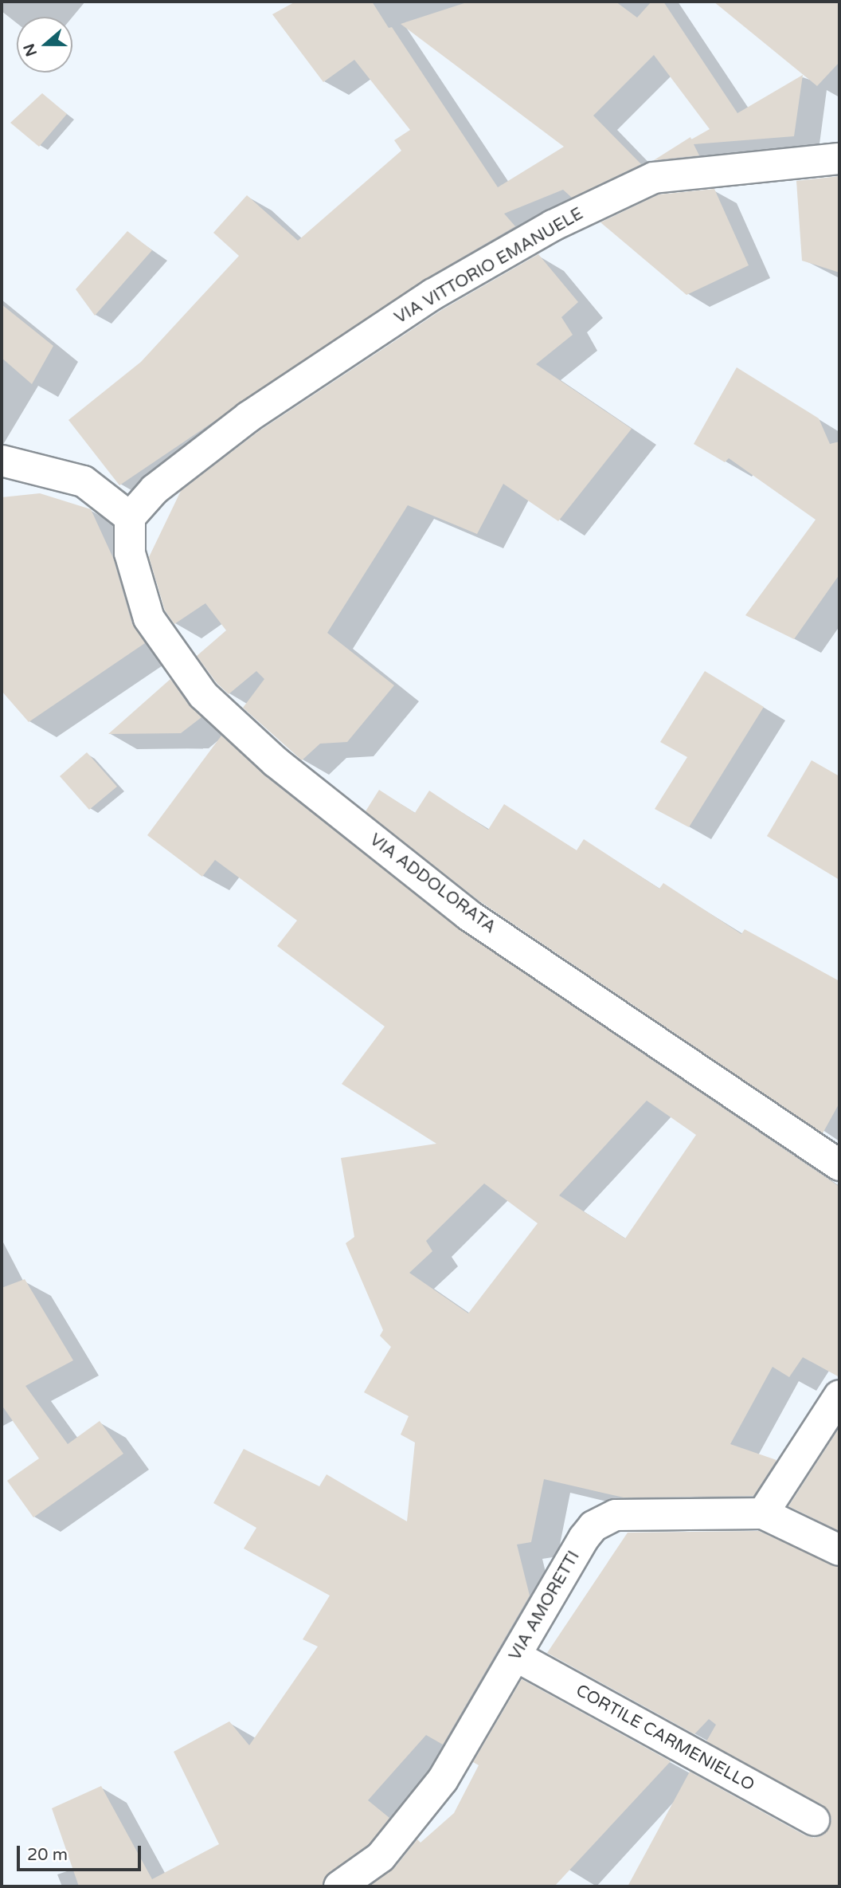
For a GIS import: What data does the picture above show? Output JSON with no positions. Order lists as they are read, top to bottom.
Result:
{
  "streets": {
    "street": [
      "VIA VITTORIO EMANUELE",
      "VIA ADDOLORATA",
      "VIA AMORETTI",
      "CORTILE CARMENIELLO"
    ]
  },
  "crossings": [
    ["VIA VITTORIO EMANUELE", "VIA ADDOLORATA"],
    ["VIA AMORETTI", "CORTILE CARMENIELLO"]
  ],
  "scale_bar": "20 m",
  "north": "left"
}
